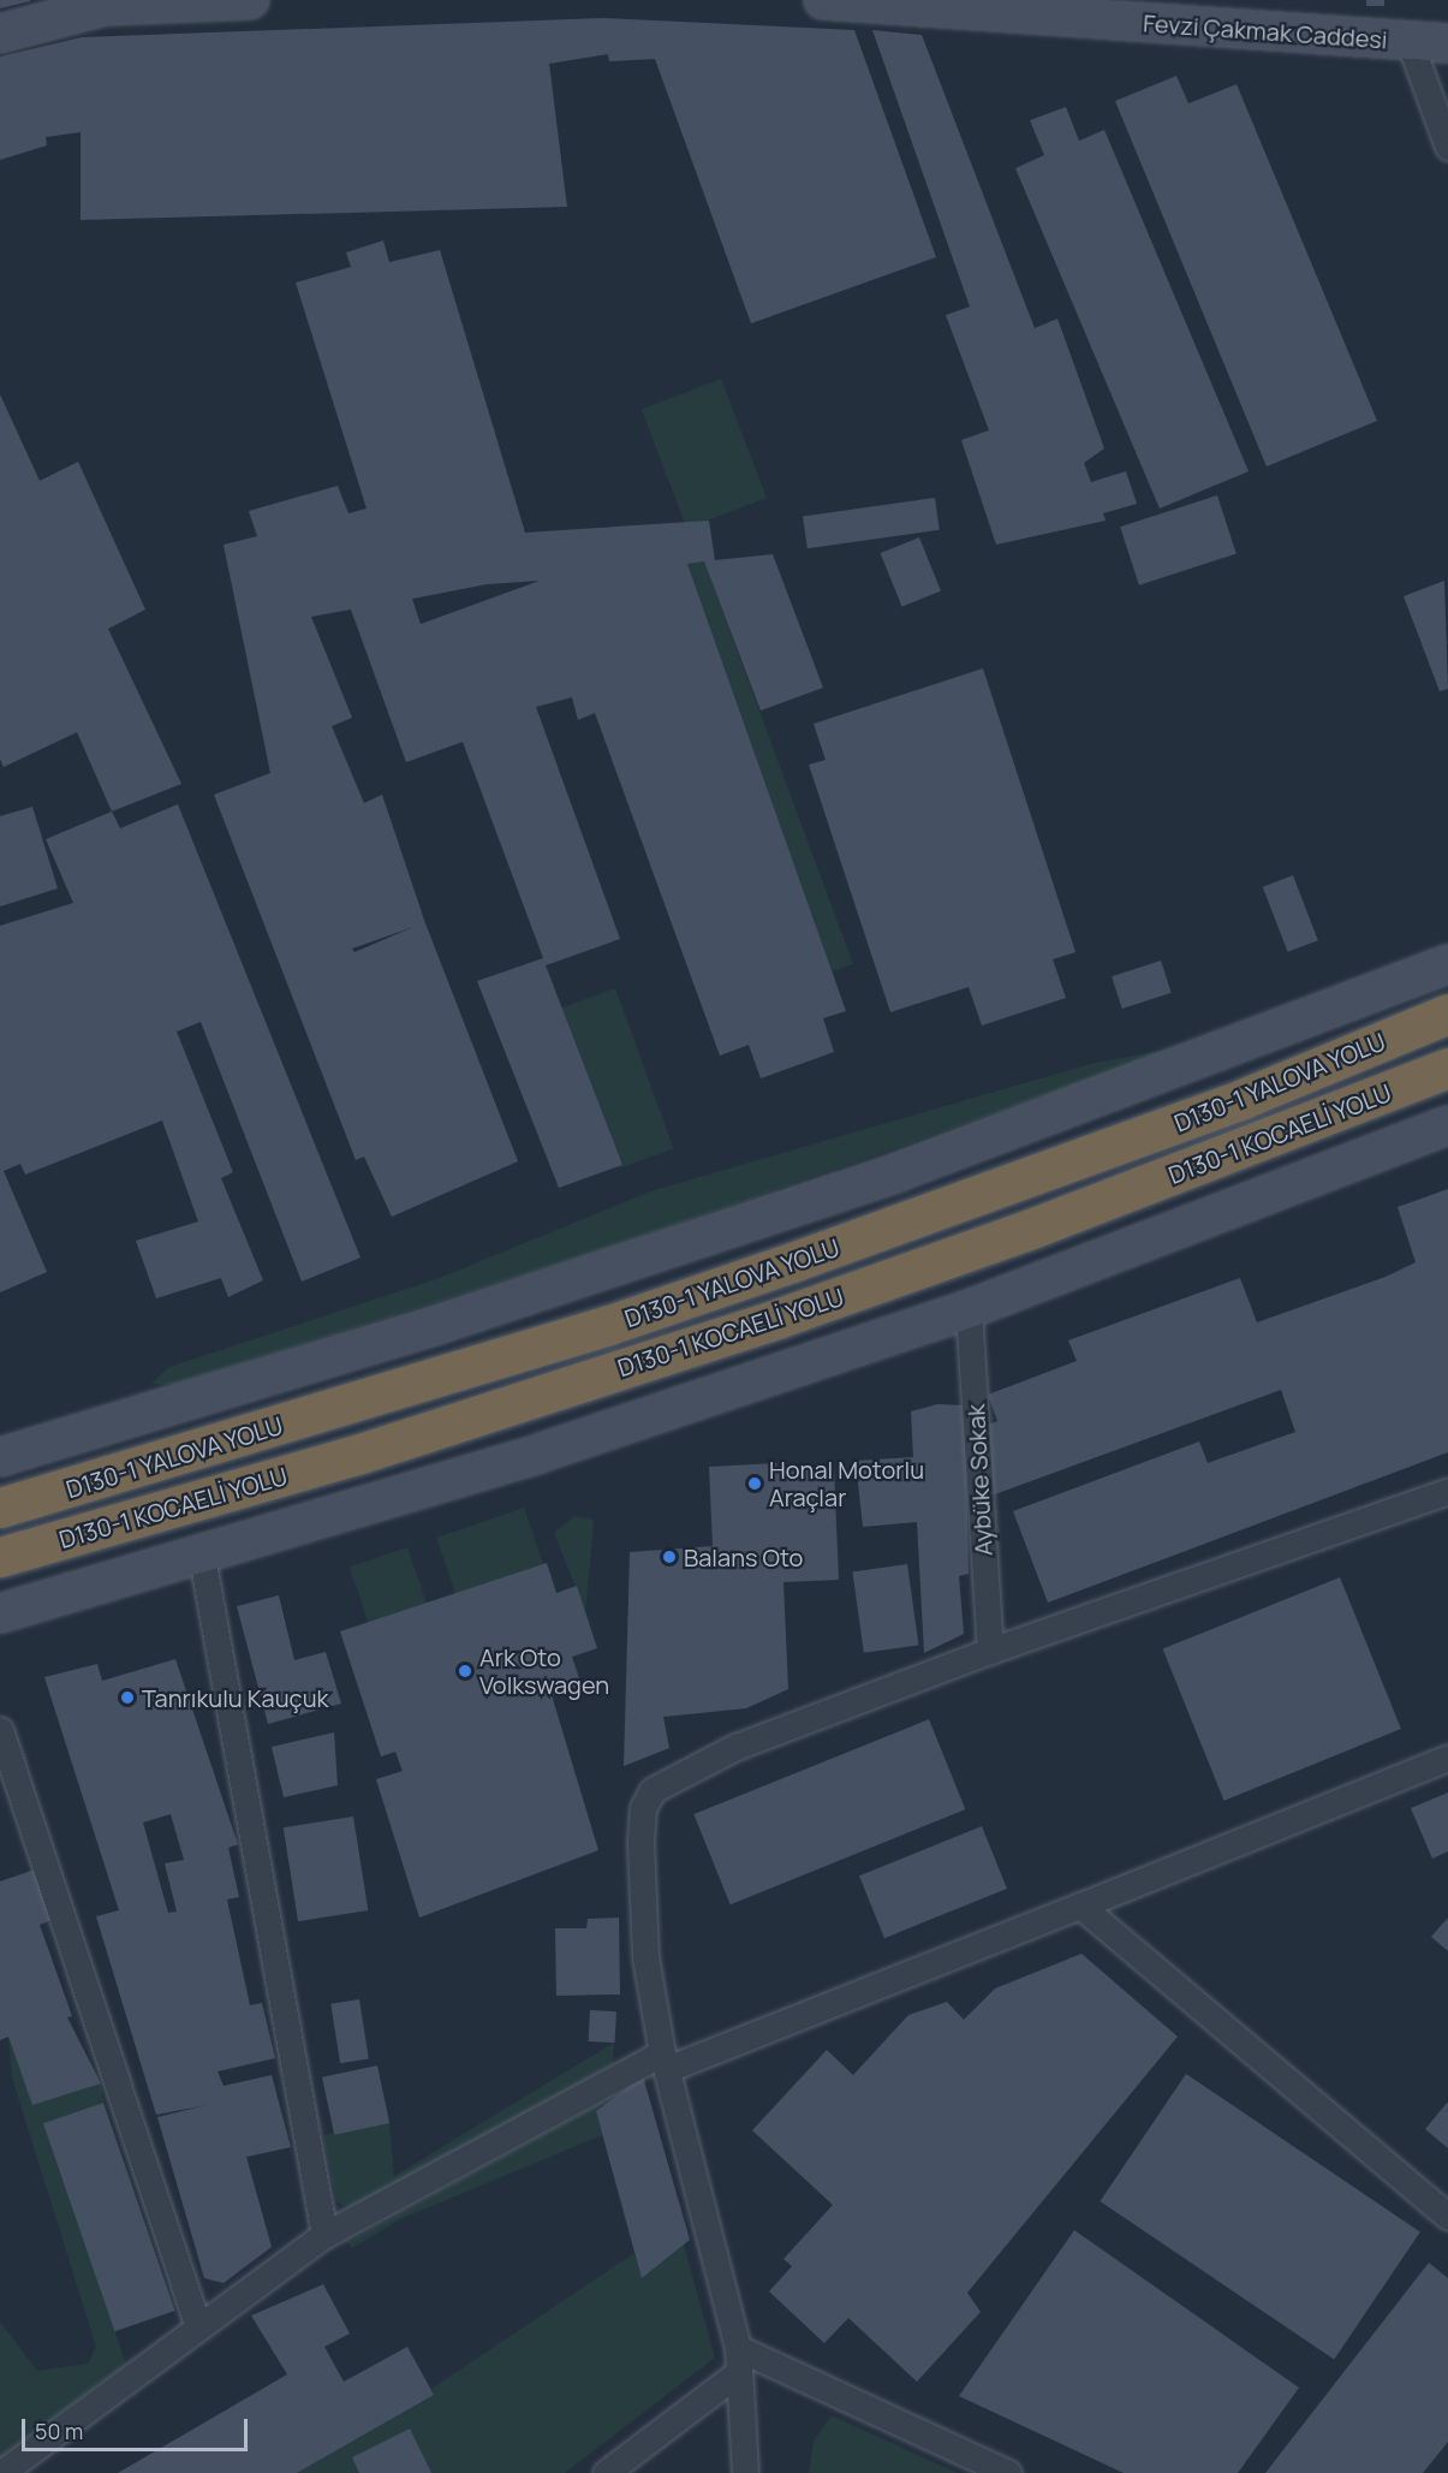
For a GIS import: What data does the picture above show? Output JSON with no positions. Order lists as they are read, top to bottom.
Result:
{
  "streets": {
    "highway": ["D130-1 YALOVA YOLU", "D130-1 KOCAELİ YOLU"],
    "street": ["Fevzi Çakmak Caddesi", "Aybüke Sokak"]
  },
  "places": [
    "Honal Motorlu Araçlar",
    "Balans Oto",
    "Ark Oto Volkswagen",
    "Tanrıkulu Kauçuk"
  ],
  "scale_bar": "50 m"
}
